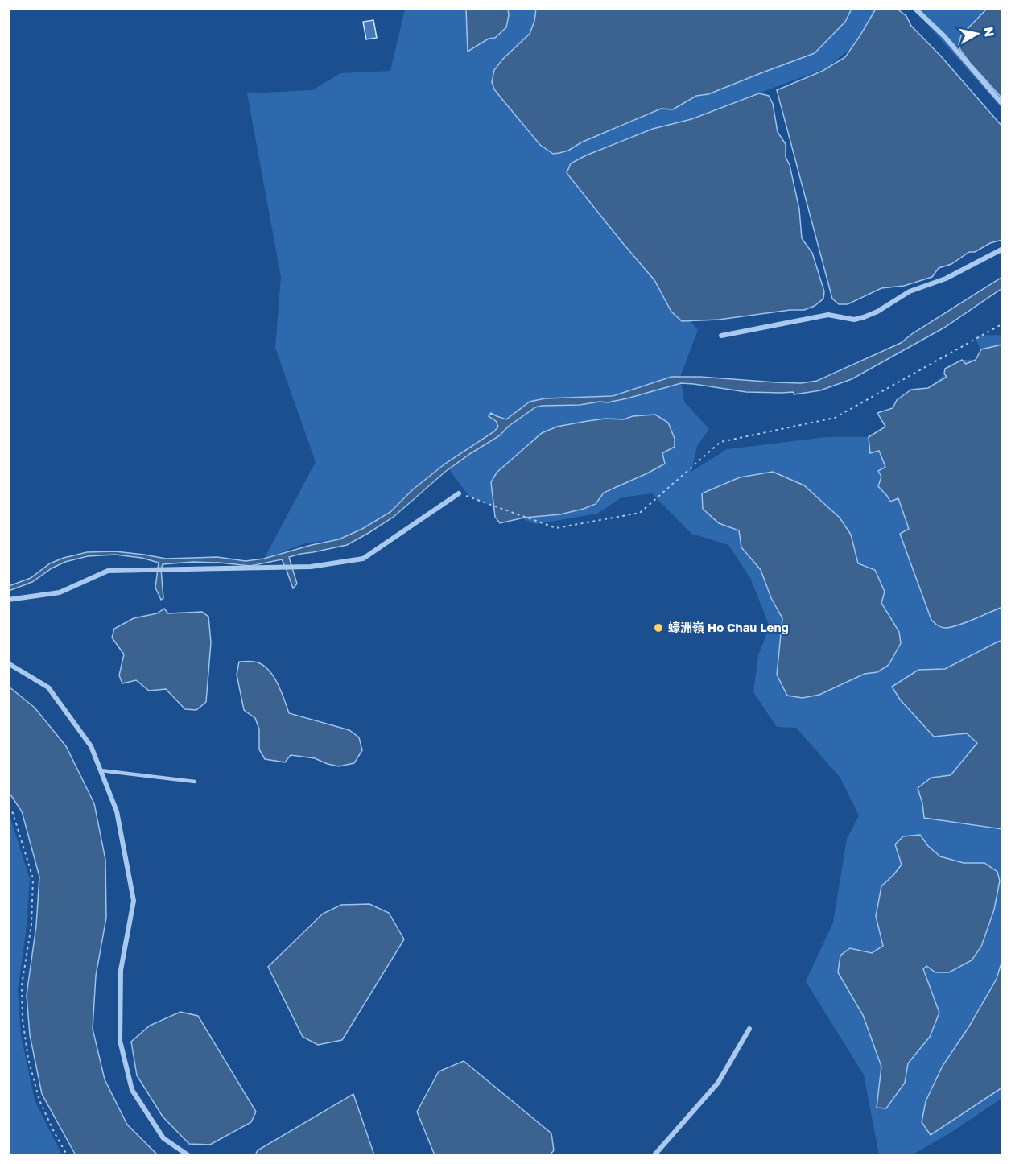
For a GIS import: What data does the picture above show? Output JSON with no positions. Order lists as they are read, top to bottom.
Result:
{
  "places": ["蠔洲嶺 Ho Chau Leng"],
  "north": "right"
}
